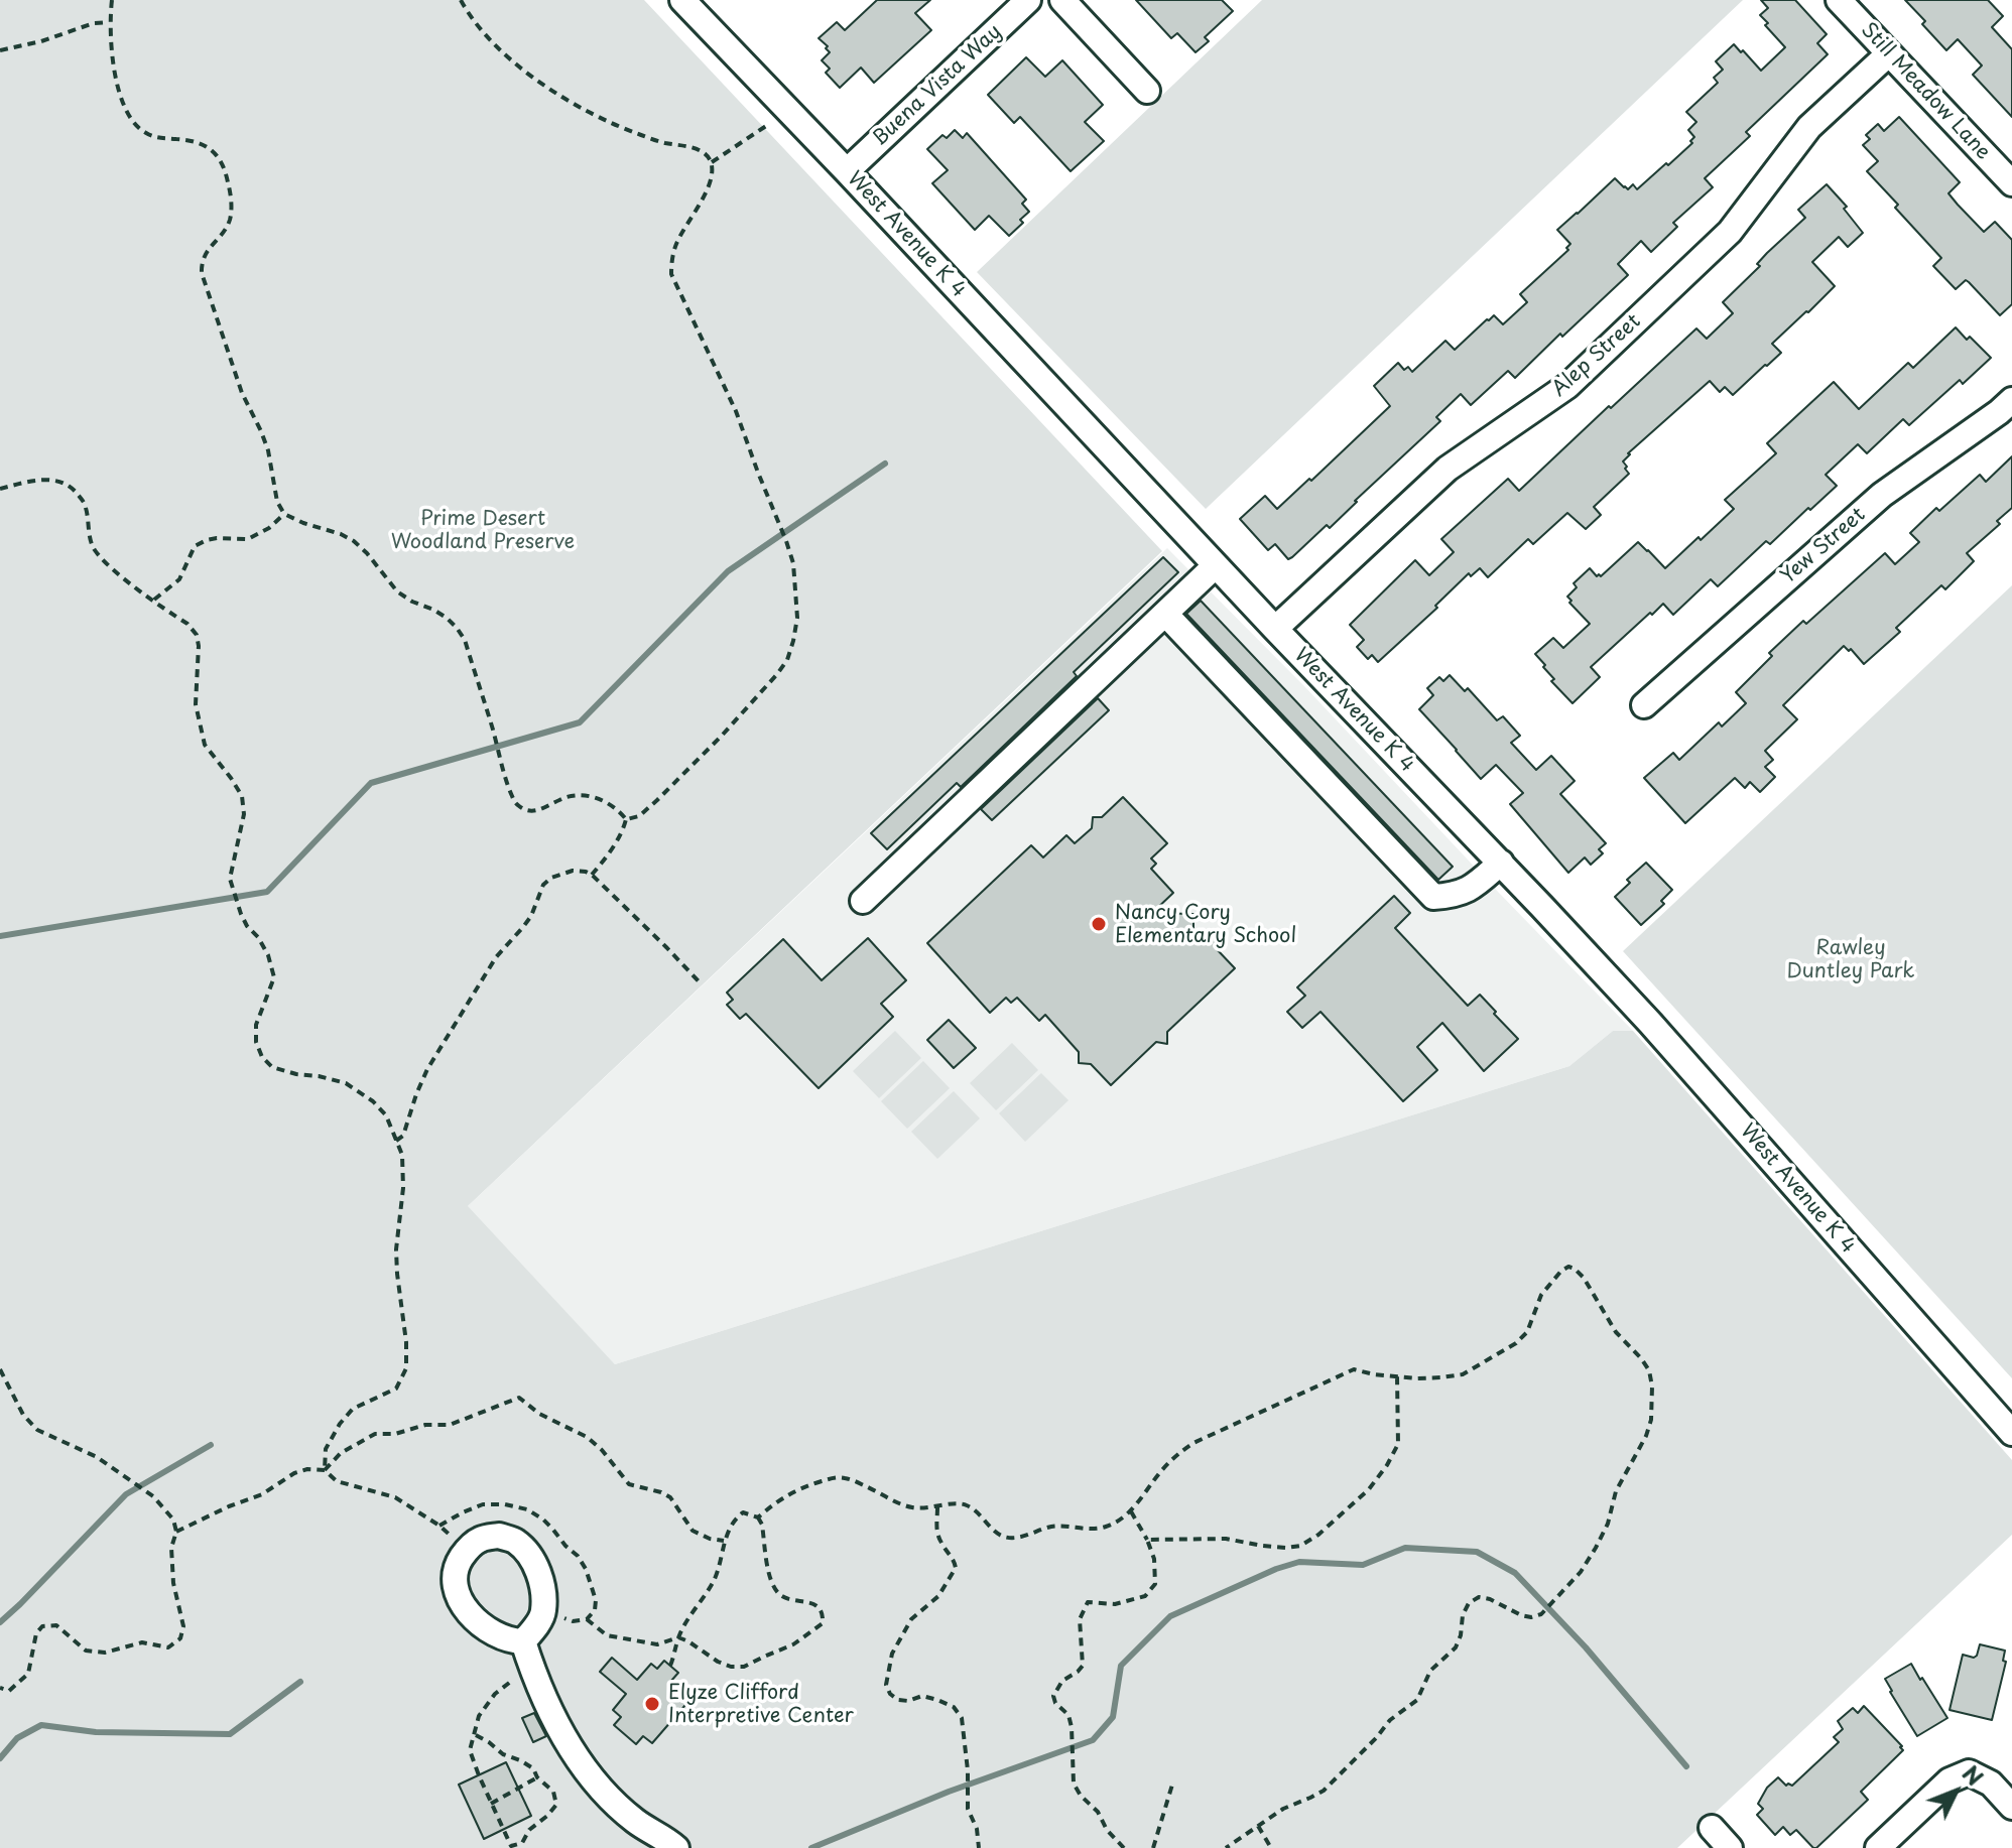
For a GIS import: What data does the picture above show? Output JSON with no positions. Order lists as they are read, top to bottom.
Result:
{
  "streets": {
    "street": [
      "Buena Vista Way",
      "Still Meadow Lane",
      "West Avenue K 4",
      "Alep Street",
      "Yew Street"
    ]
  },
  "crossings": [
    ["Buena Vista Way", "West Avenue K 4"],
    ["Still Meadow Lane", "Alep Street"],
    ["West Avenue K 4", "Alep Street"]
  ],
  "parks": ["Prime Desert Woodland Preserve", "Rawley Duntley Park"],
  "places": ["Nancy Cory Elementary School", "Elyze Clifford Interpretive Center"],
  "north": "top right"
}
